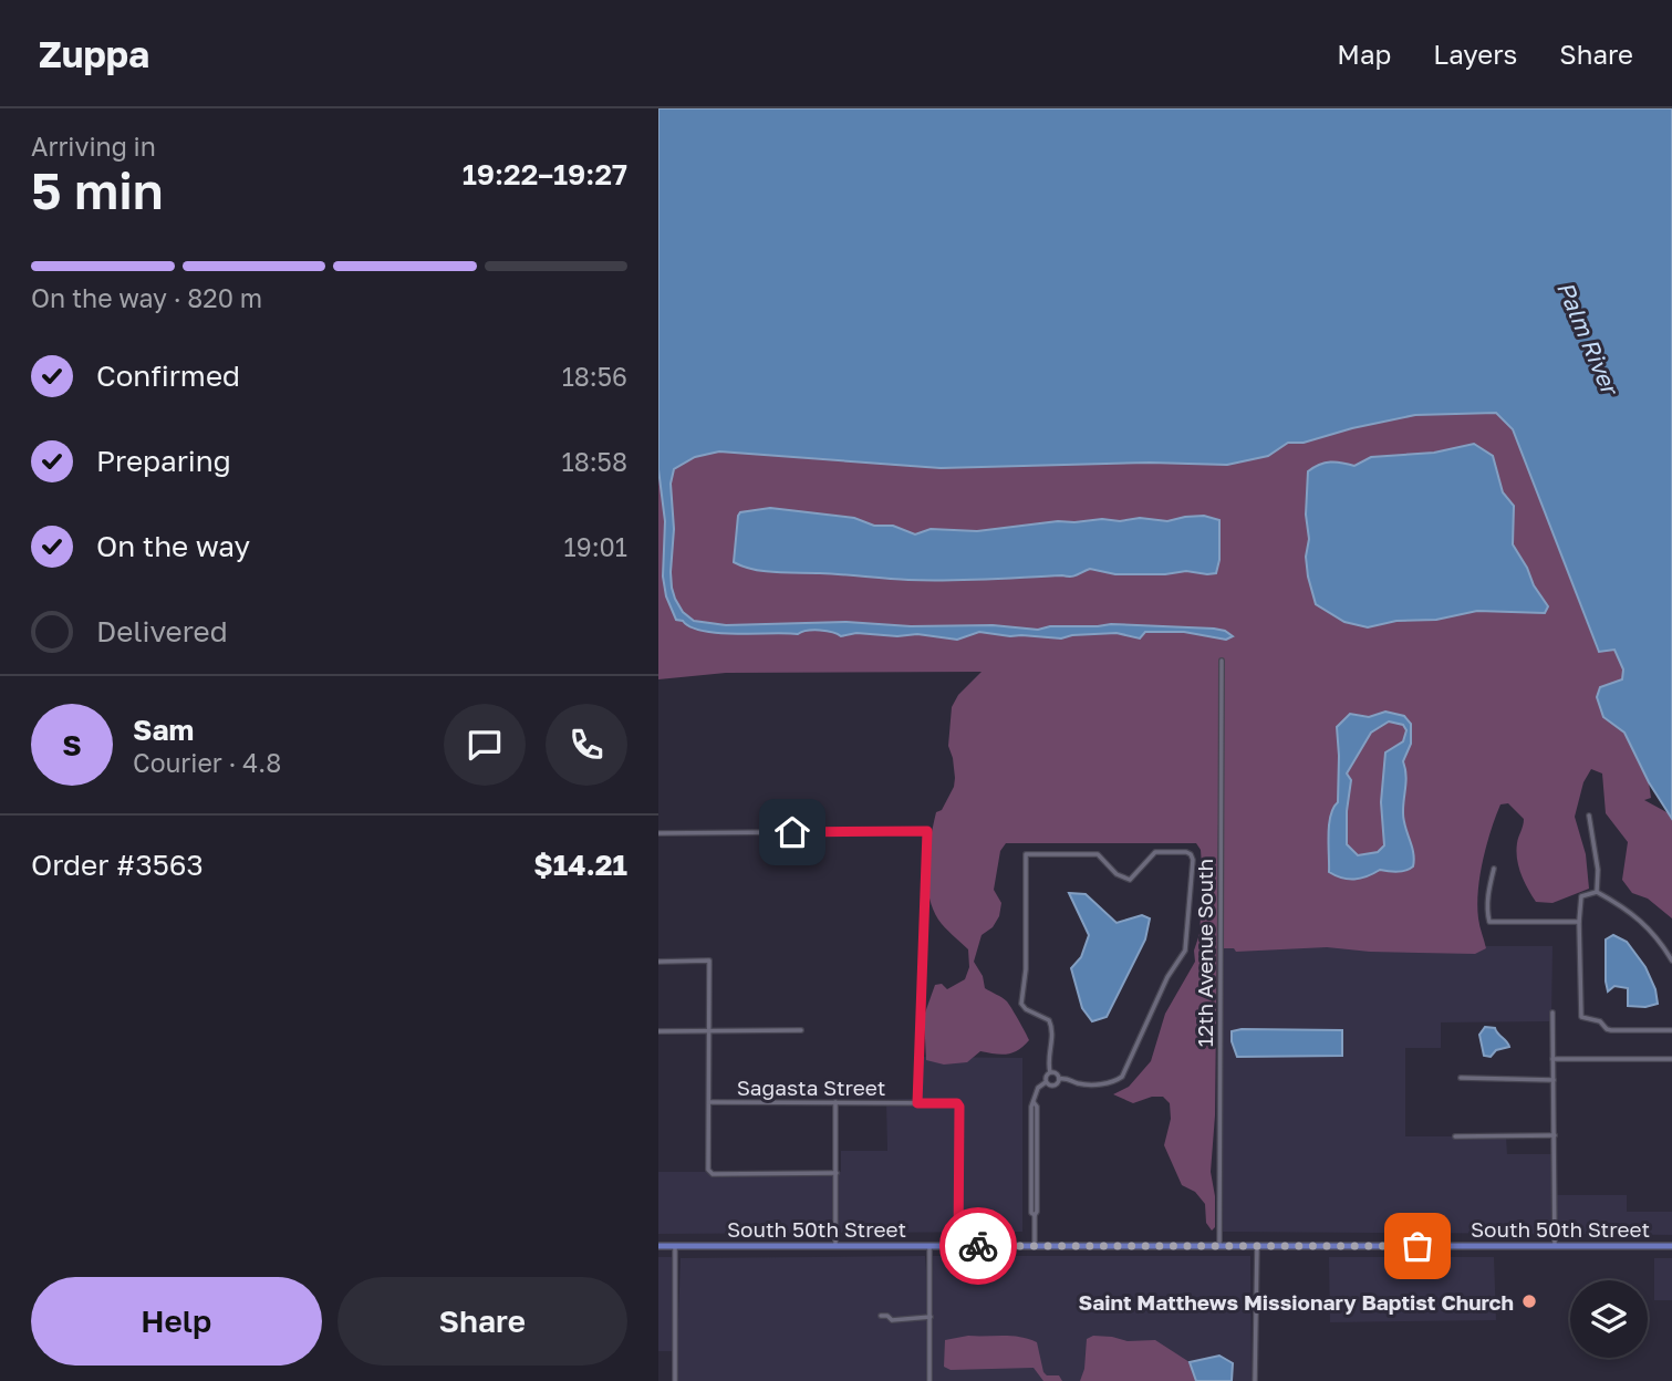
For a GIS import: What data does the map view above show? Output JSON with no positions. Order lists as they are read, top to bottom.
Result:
{
  "streets": {
    "main road": ["South 50th Street"],
    "street": ["12th Avenue South", "Sagasta Street"]
  },
  "crossings": [
    ["12th Avenue South", "South 50th Street"],
    ["Sagasta Street", "South 50th Street"]
  ],
  "water": ["Palm River"],
  "places": ["Saint Matthews Missionary Baptist Church"],
  "page": {
    "header": "Zuppa",
    "nav": ["Map", "Layers", "Share"],
    "heading": ["5 min", "Arriving in", "19:22–19:27"],
    "panel": [
      "Sam",
      "Courier · 4.8",
      "Order #3563",
      "$14.21"
    ],
    "bar": "On the way · 820 m",
    "list": [
      ["Confirmed", "18:56"],
      ["Preparing", "18:58"],
      ["On the way", "19:01"],
      "Delivered"
    ],
    "round": "S",
    "buttons": ["Help", "Share"]
  }
}
